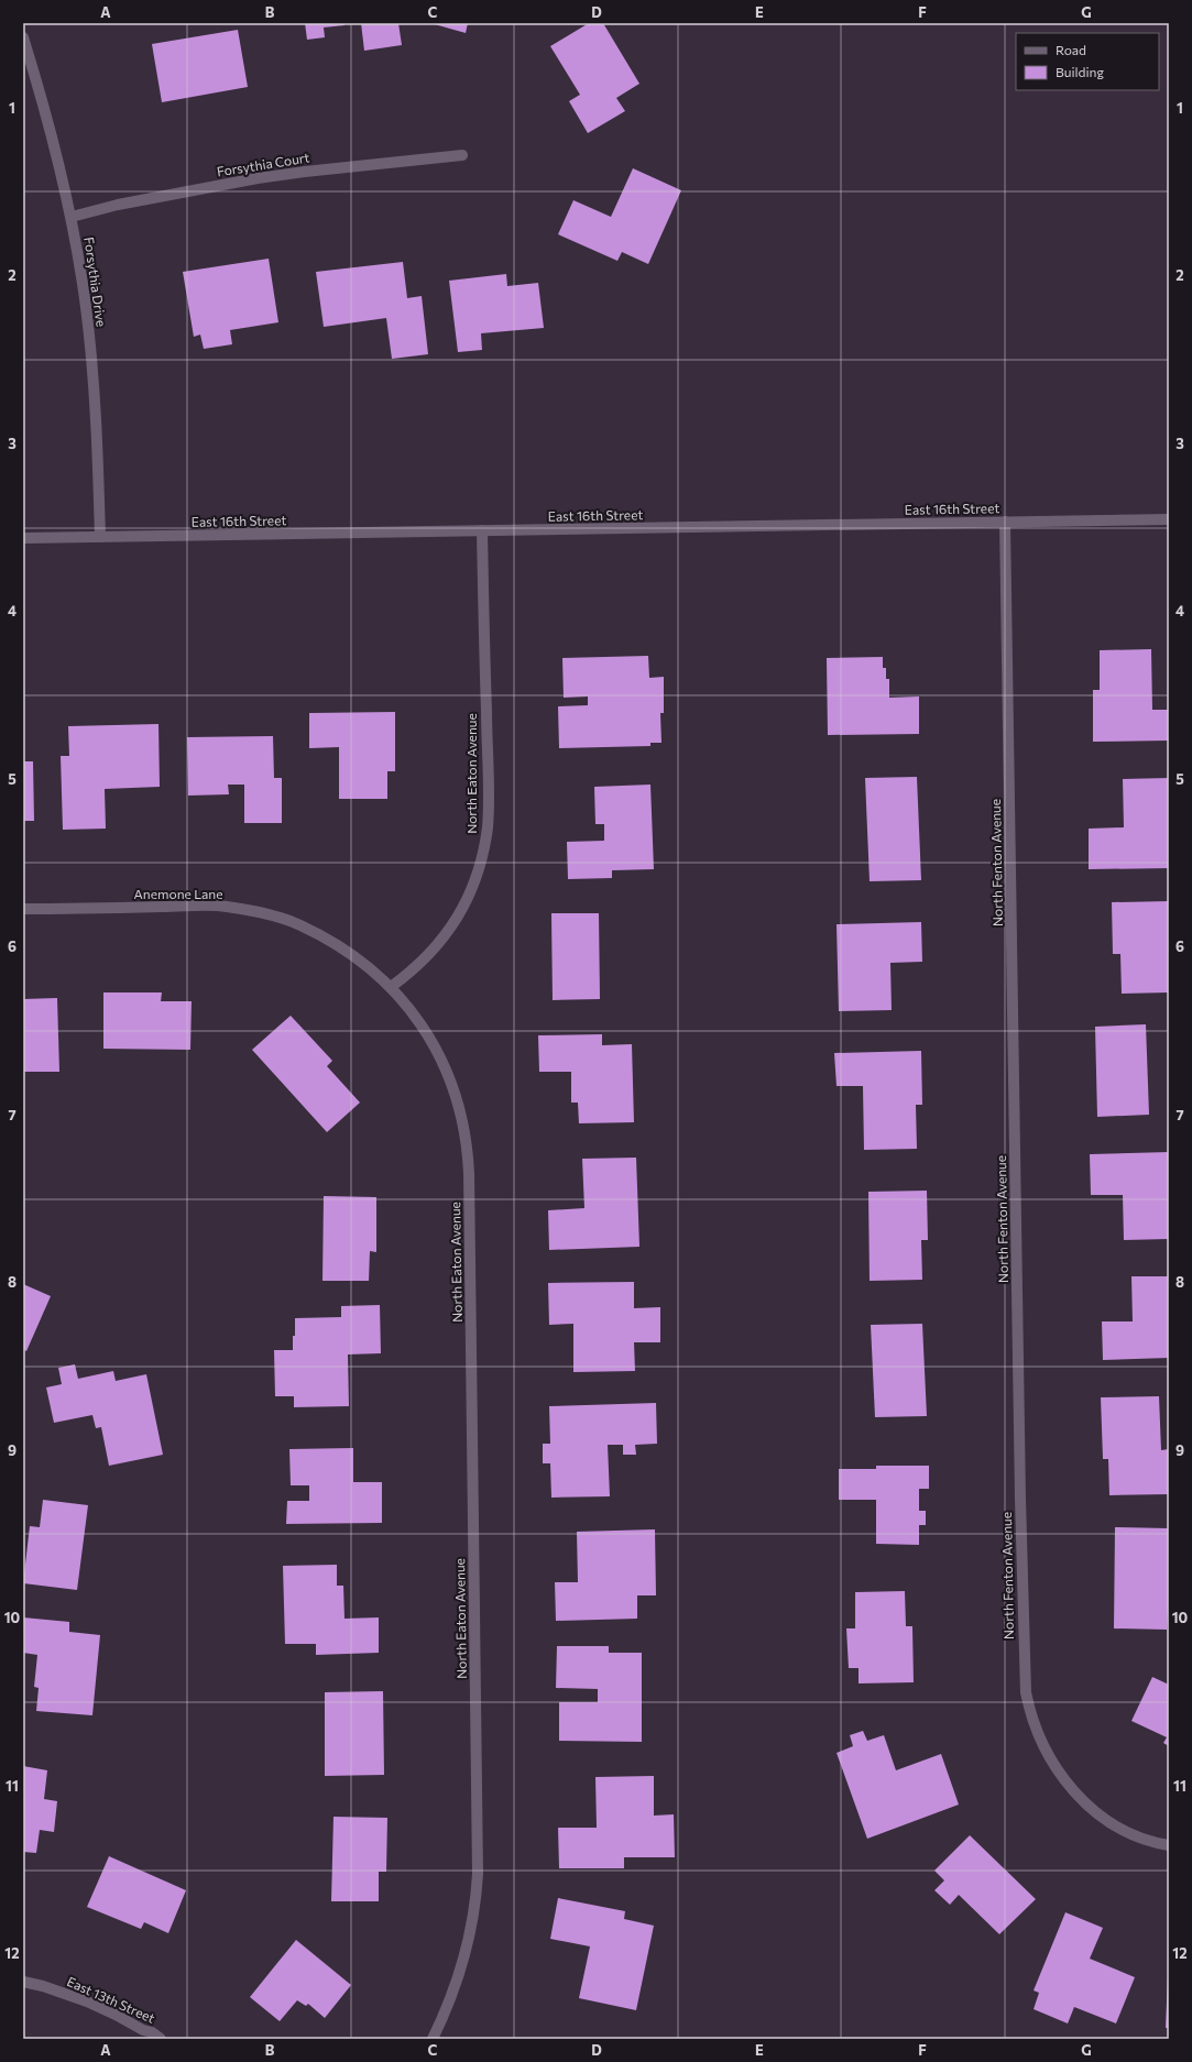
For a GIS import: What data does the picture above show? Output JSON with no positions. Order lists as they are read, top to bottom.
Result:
{
  "streets": {
    "street": [
      "Forsythia Court",
      "Forsythia Drive",
      "East 16th Street",
      "North Eaton Avenue",
      "North Fenton Avenue",
      "Anemone Lane",
      "East 13th Street"
    ]
  },
  "crossings": [
    ["Forsythia Court", "Forsythia Drive"],
    ["Forsythia Drive", "East 16th Street"],
    ["East 16th Street", "North Eaton Avenue"],
    ["East 16th Street", "North Fenton Avenue"],
    ["North Eaton Avenue", "Anemone Lane"]
  ],
  "legend": ["Road", "Building"],
  "grid": {
    "columns": [
      "A",
      "B",
      "C",
      "D",
      "E",
      "F",
      "G"
    ],
    "rows": [
      "1",
      "2",
      "3",
      "4",
      "5",
      "6",
      "7",
      "8",
      "9",
      "10",
      "11",
      "12"
    ]
  }
}
